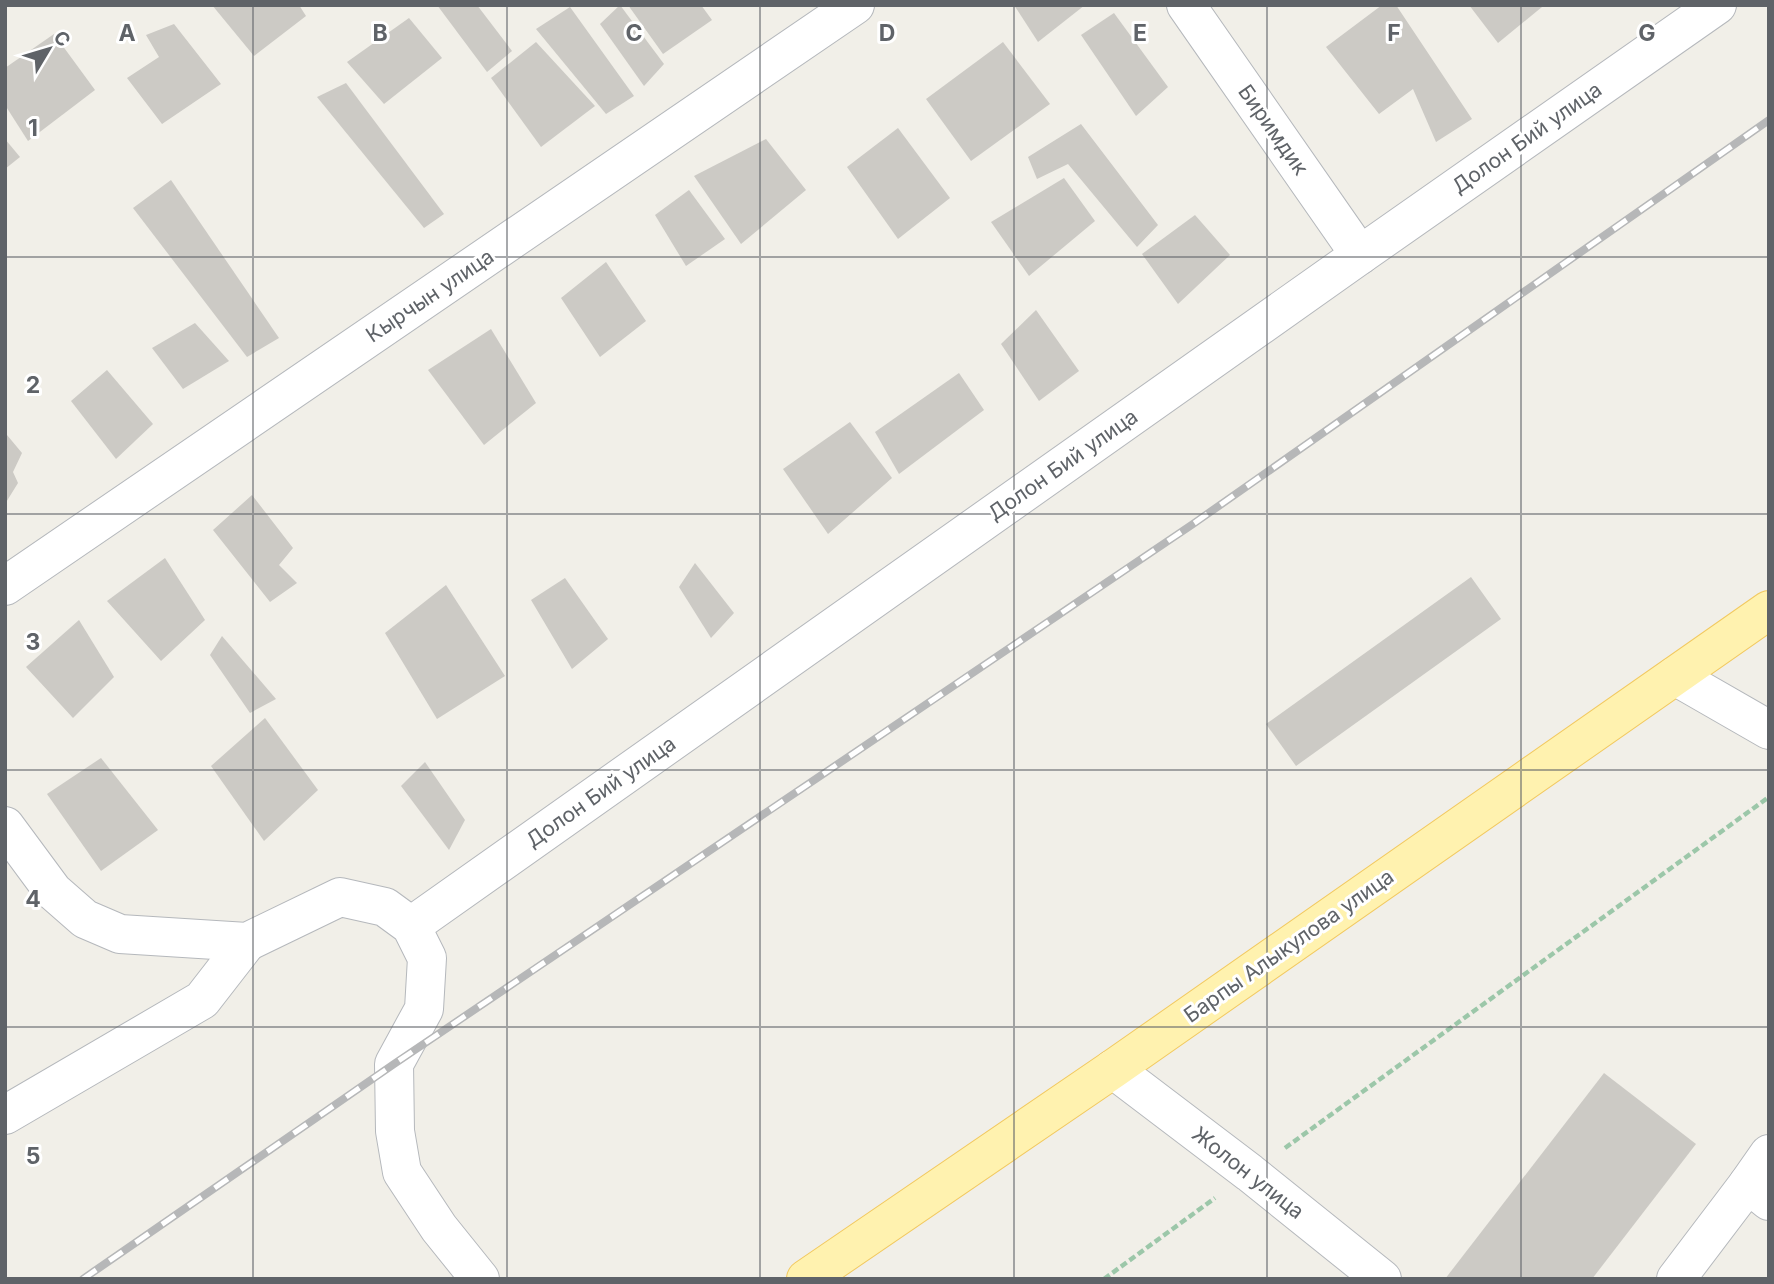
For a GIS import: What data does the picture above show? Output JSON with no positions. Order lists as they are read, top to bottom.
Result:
{
  "streets": {
    "main road": ["Барпы Алыкулова улица"],
    "street": [
      "Биримдик",
      "Долон Бий улица",
      "Кырчын улица",
      "Жолон улица"
    ]
  },
  "crossings": [
    ["Биримдик", "Долон Бий улица"],
    ["Барпы Алыкулова улица", "Жолон улица"]
  ],
  "north": "top right",
  "grid": {
    "columns": [
      "A",
      "B",
      "C",
      "D",
      "E",
      "F",
      "G"
    ],
    "rows": [
      "1",
      "2",
      "3",
      "4",
      "5"
    ]
  }
}
